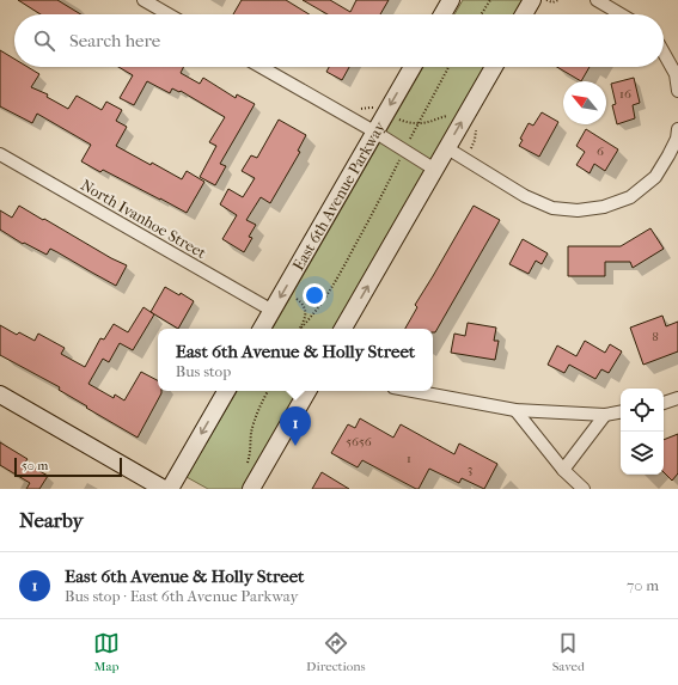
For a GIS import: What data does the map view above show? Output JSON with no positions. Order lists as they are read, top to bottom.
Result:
{
  "streets": {
    "main road": ["East 6th Avenue Parkway"],
    "street": ["North Ivanhoe Street"]
  },
  "crossings": [
    ["East 6th Avenue Parkway", "North Ivanhoe Street"]
  ],
  "house_numbers": [
    "16",
    "6",
    "8",
    "5656",
    "1",
    "3"
  ],
  "scale_bar": "50 m",
  "north": "top left",
  "page": {
    "search": "Search here",
    "popup": ["East 6th Avenue & Holly Street", "Bus stop"],
    "pins": "1",
    "scale": "50 m",
    "heading": "Nearby",
    "list": [
      {
        "mark": "1",
        "name": "East 6th Avenue & Holly Street",
        "note": "Bus stop · East 6th Avenue Parkway",
        "value": "70 m"
      }
    ],
    "nav": ["Map", "Directions", "Saved"]
  }
}
